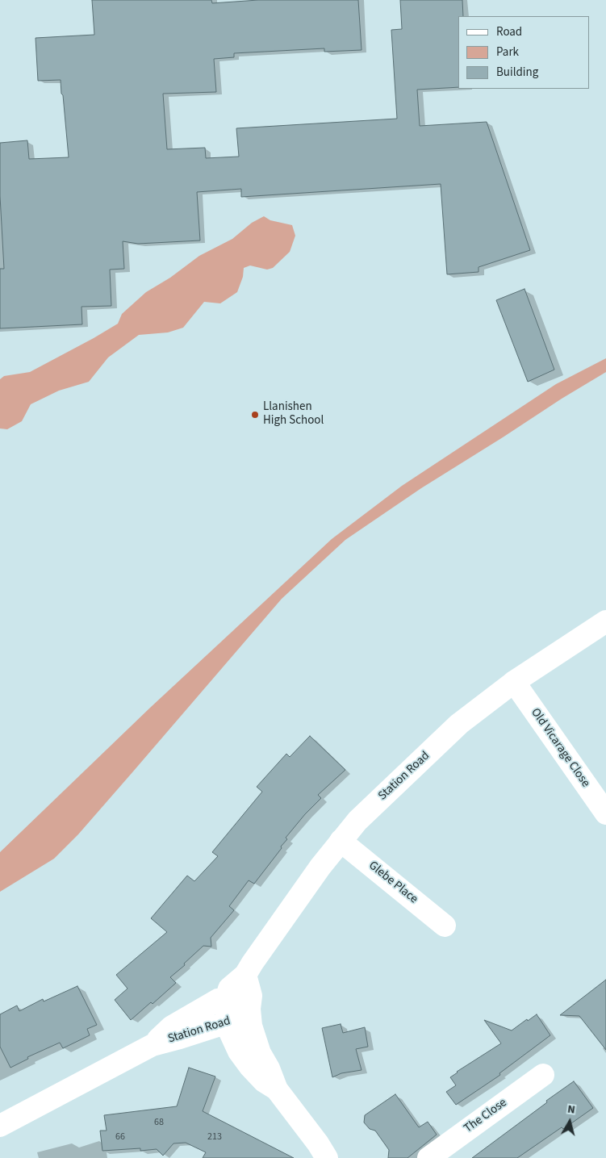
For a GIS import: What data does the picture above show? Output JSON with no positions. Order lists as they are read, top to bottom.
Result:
{
  "streets": {
    "main road": [
      "Old Vicarage Close",
      "Station Road",
      "Glebe Place",
      "The Close"
    ]
  },
  "crossings": [
    ["Old Vicarage Close", "Station Road"],
    ["Station Road", "Glebe Place"]
  ],
  "places": ["Llanishen High School"],
  "house_numbers": ["68", "66", "213"],
  "legend": ["Road", "Park", "Building"],
  "north": "top"
}
